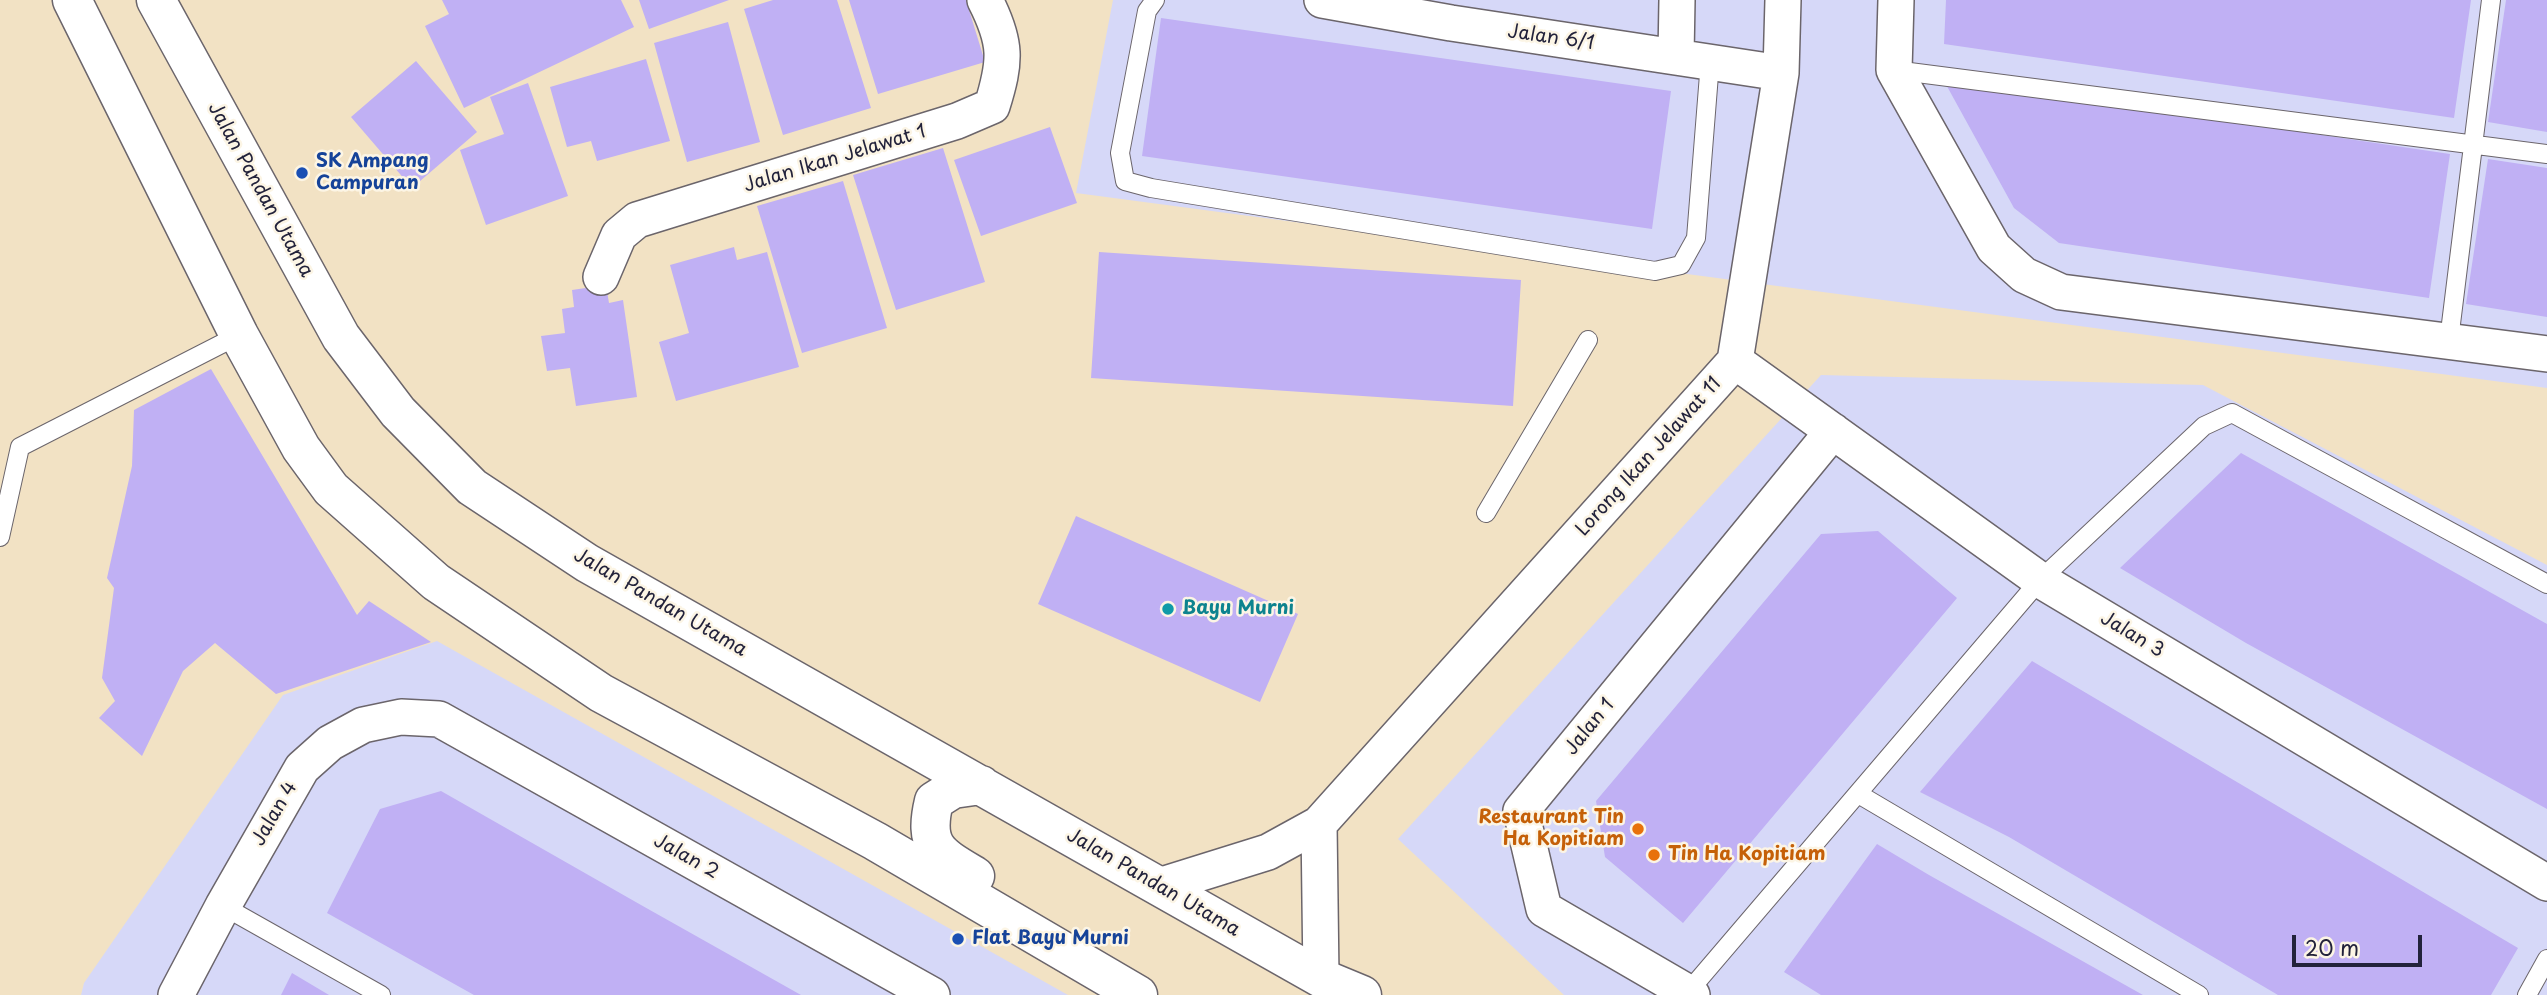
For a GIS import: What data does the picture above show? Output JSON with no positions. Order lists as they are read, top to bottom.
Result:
{
  "streets": {
    "main road": ["Jalan Pandan Utama"],
    "street": [
      "Jalan 6/1",
      "Jalan Ikan Jelawat 1",
      "Lorong Ikan Jelawat 11",
      "Jalan 3",
      "Jalan 1",
      "Jalan 4",
      "Jalan 2"
    ]
  },
  "crossings": [
    ["Jalan 6/1", "Lorong Ikan Jelawat 11"],
    ["Jalan Pandan Utama", "Lorong Ikan Jelawat 11"],
    ["Lorong Ikan Jelawat 11", "Jalan 3"],
    ["Jalan 3", "Jalan 1"],
    ["Jalan 4", "Jalan 2"]
  ],
  "places": [
    "SK Ampang Campuran",
    "Bayu Murni",
    "Restaurant Tin Ha Kopitiam",
    "Tin Ha Kopitiam",
    "Flat Bayu Murni"
  ],
  "scale_bar": "20 m"
}
